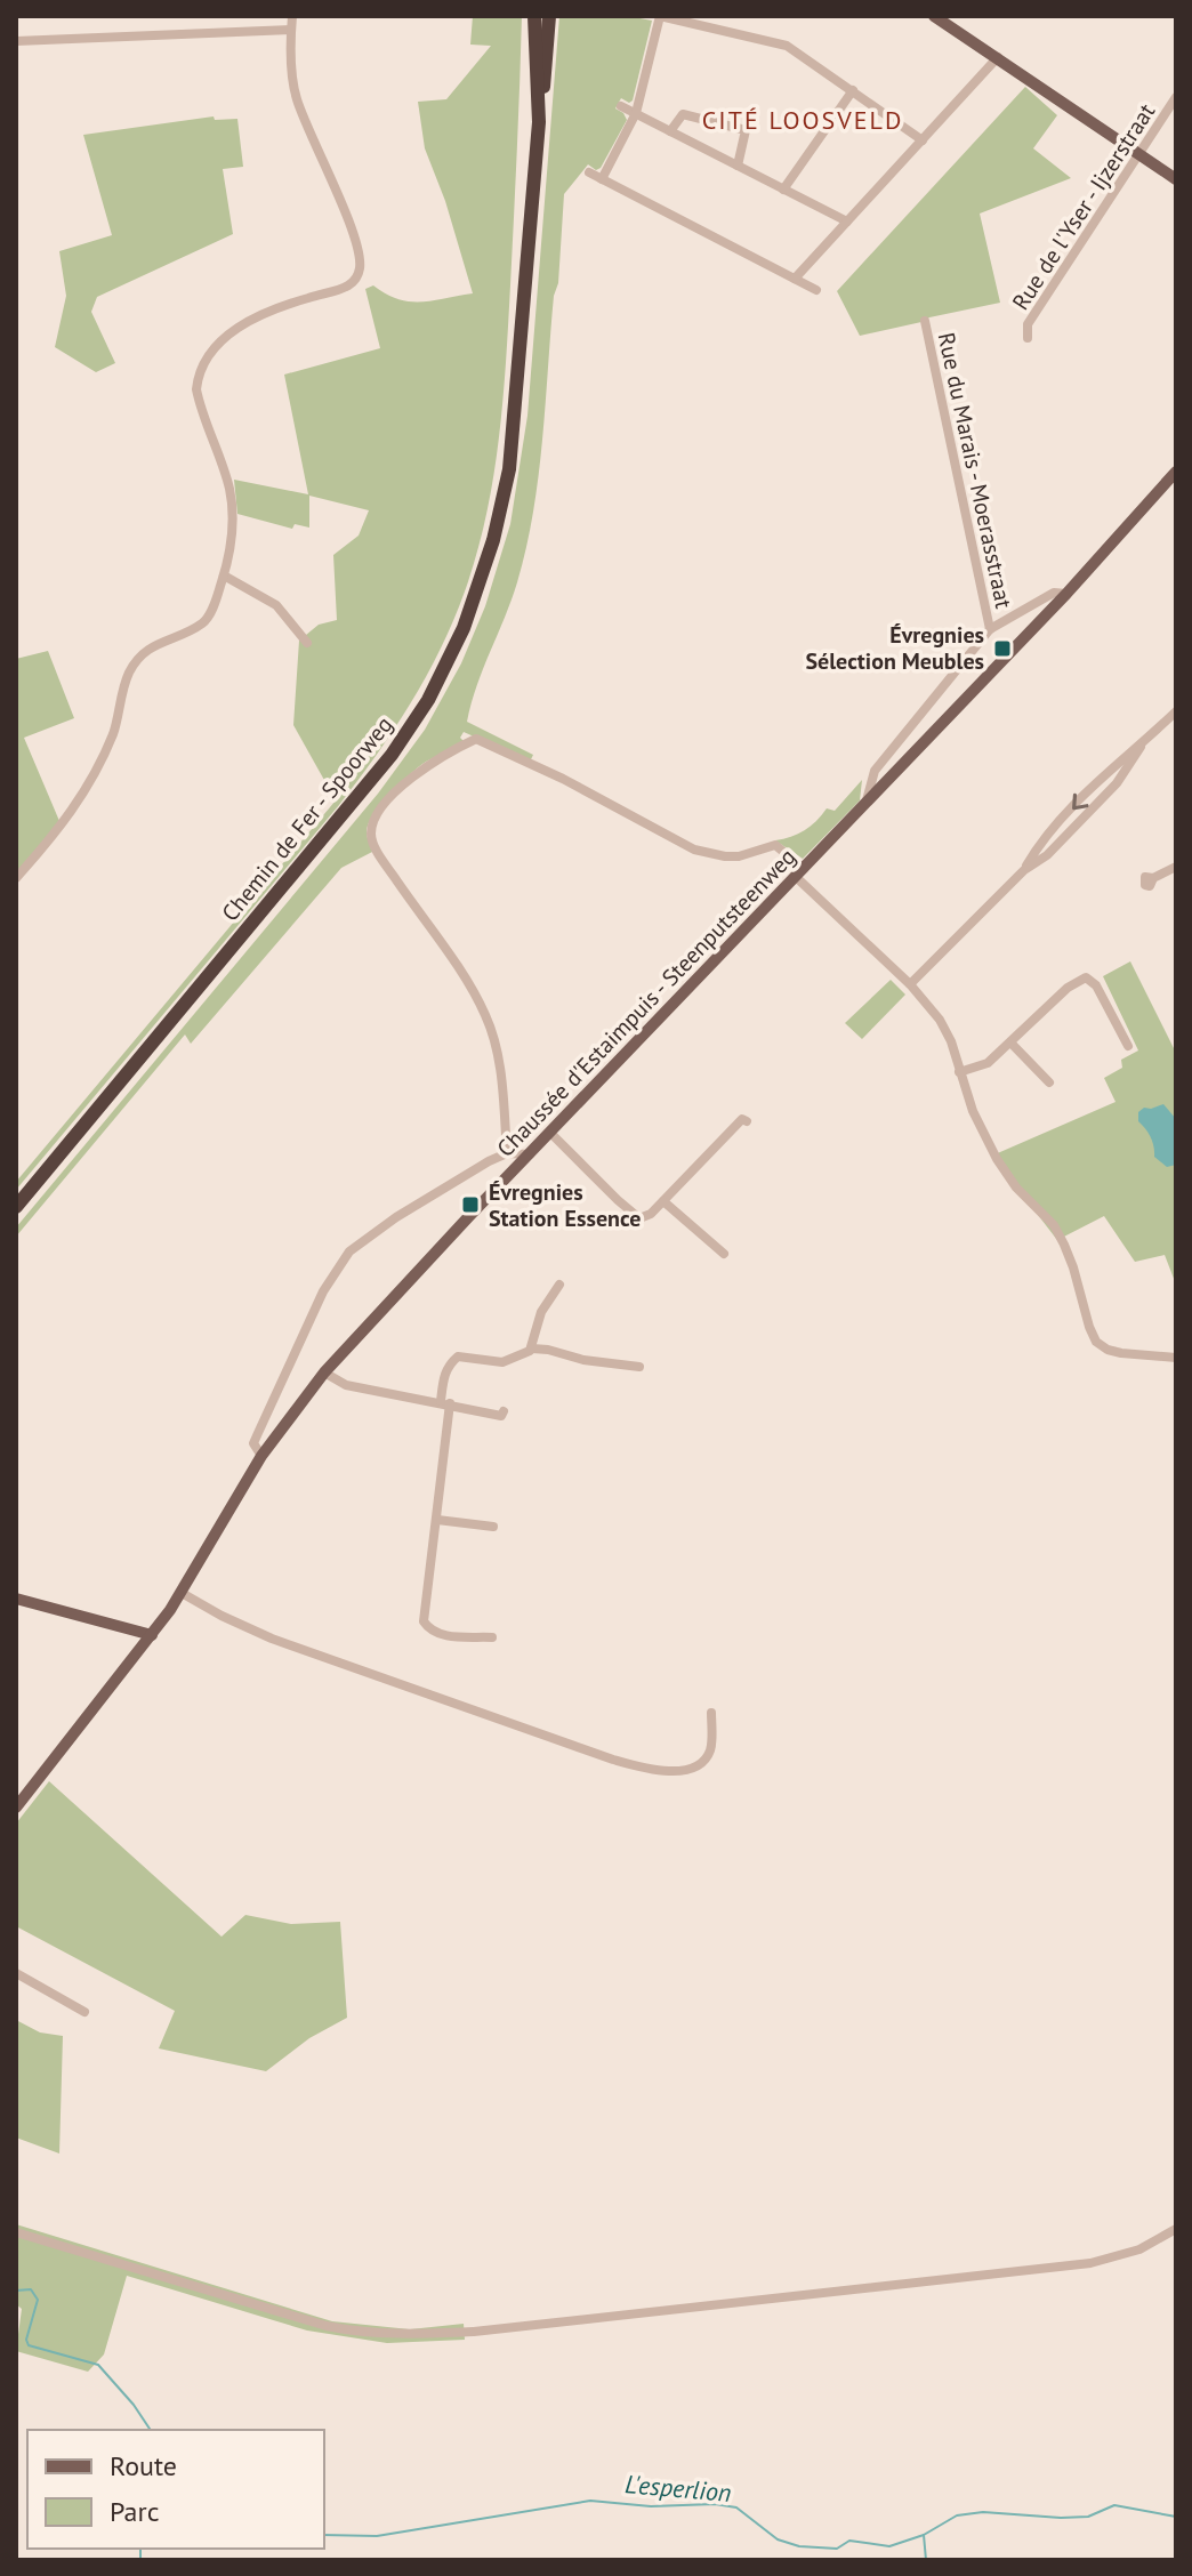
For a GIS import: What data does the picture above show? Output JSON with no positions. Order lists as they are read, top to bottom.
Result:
{
  "streets": {
    "highway": ["Chemin de Fer - Spoorweg"],
    "main road": ["Chaussée d'Estaimpuis - Steenputsteenweg"],
    "street": ["Rue de l'Yser - Ijzerstraat", "Rue du Marais - Moerasstraat"]
  },
  "districts": ["CITÉ LOOSVELD"],
  "water": ["L'esperlion"],
  "places": {
    "transit": ["Évregnies Sélection Meubles", "Évregnies Station Essence"]
  },
  "legend": ["Route", "Parc"]
}
